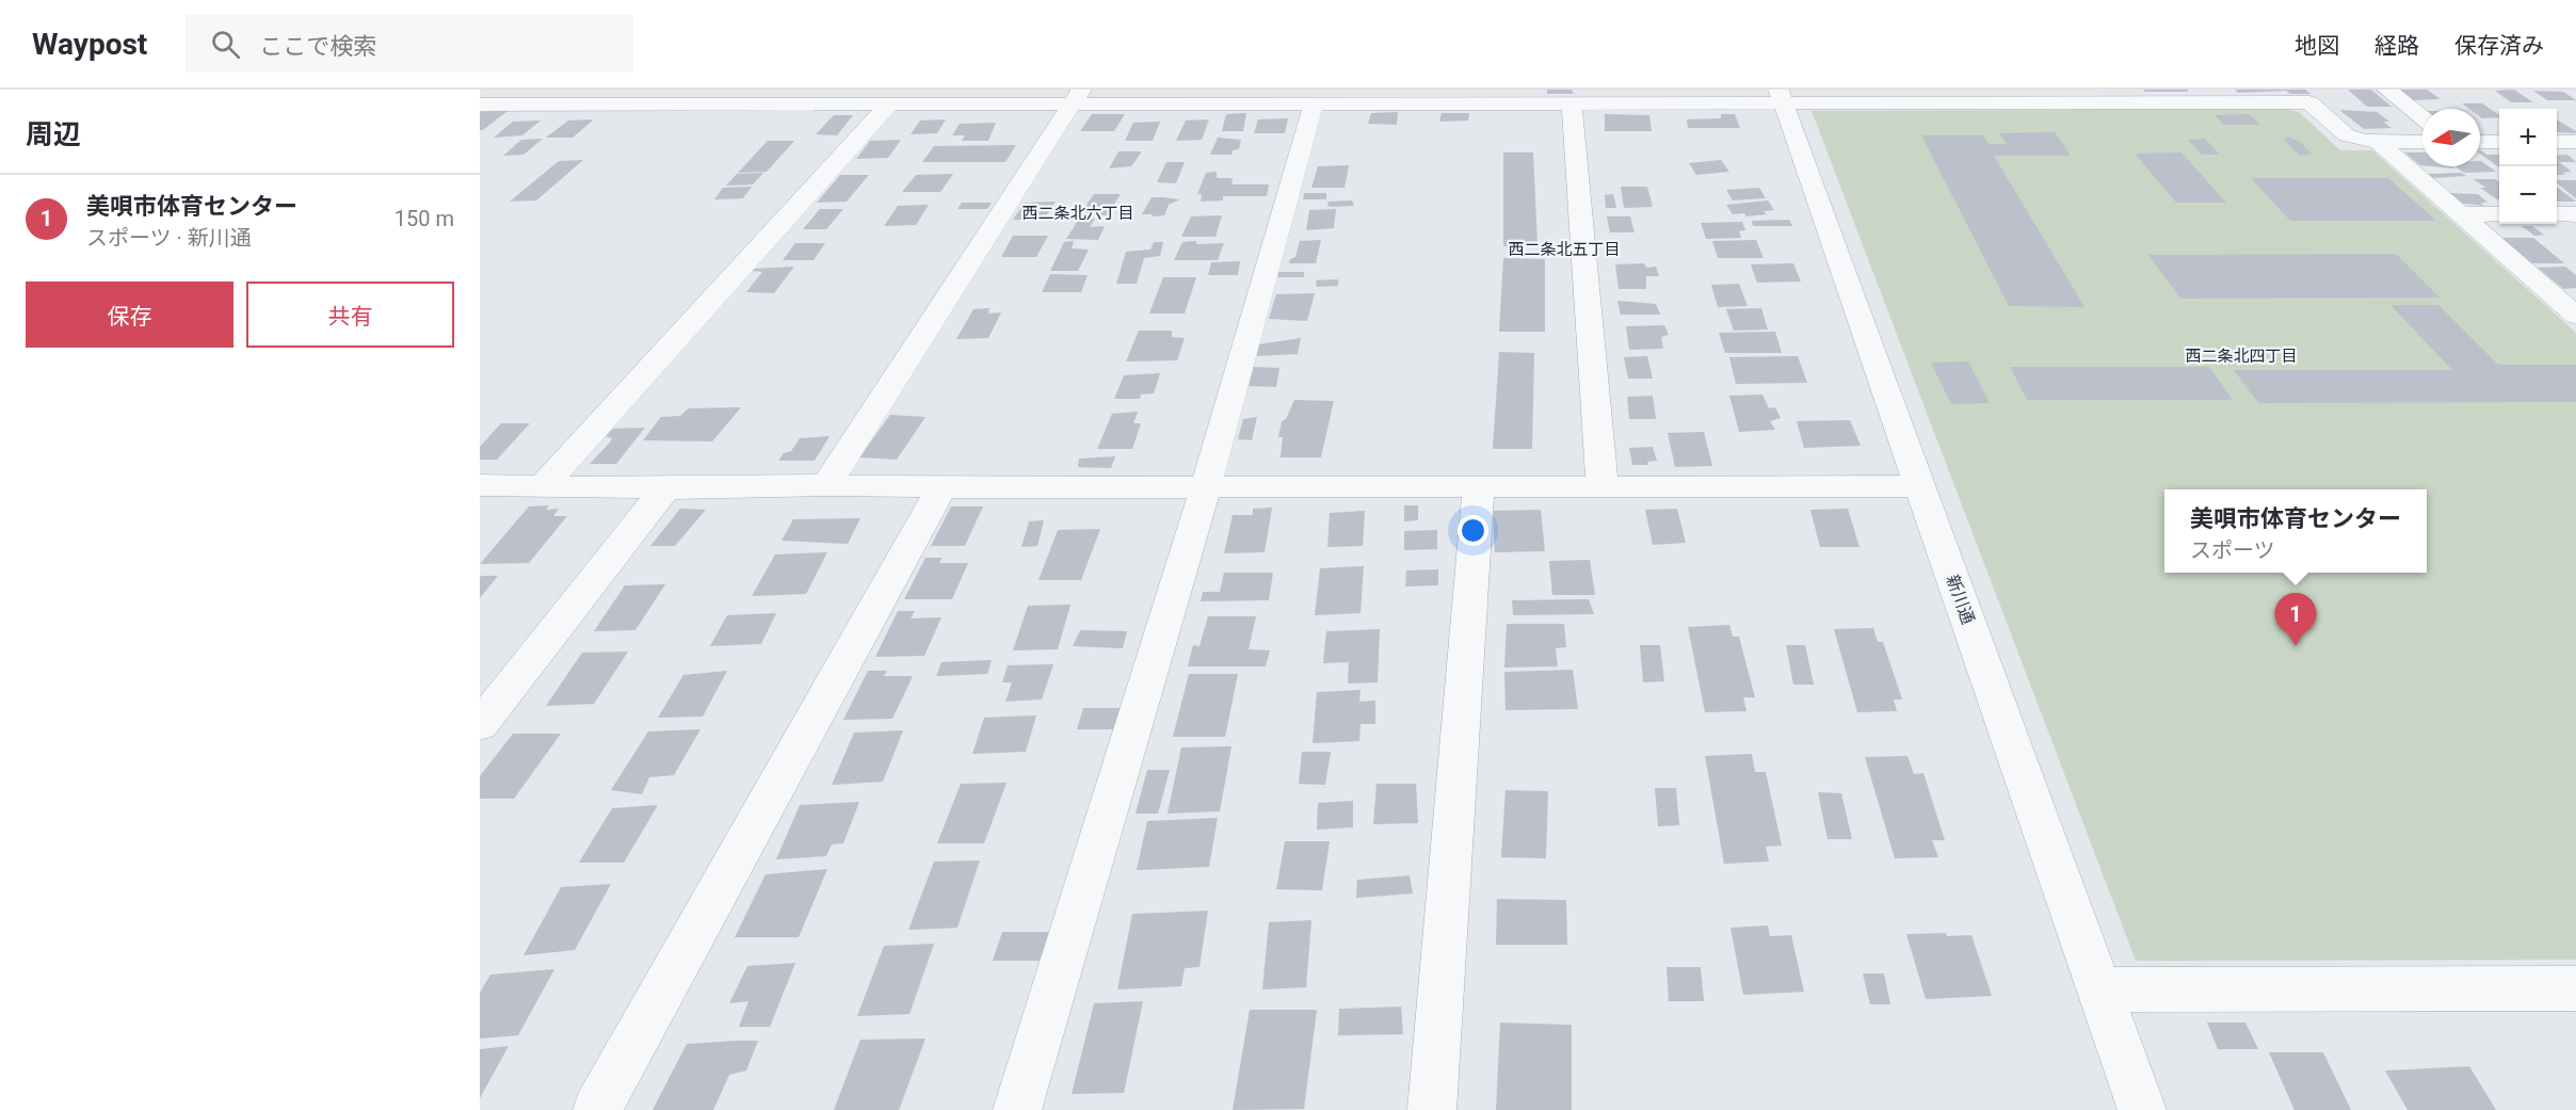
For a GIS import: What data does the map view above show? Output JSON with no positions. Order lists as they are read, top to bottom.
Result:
{
  "streets": {
    "street": ["新川通"]
  },
  "districts": ["西二条北六丁目", "西二条北五丁目", "西二条北四丁目"],
  "north": "left",
  "page": {
    "header": "Waypost",
    "search": "ここで検索",
    "nav": ["地図", "経路", "保存済み"],
    "heading": "周辺",
    "map_buttons": ["+", "−"],
    "list": [
      {
        "mark": "1",
        "name": "美唄市体育センター",
        "note": "スポーツ · 新川通",
        "value": "150 m"
      }
    ],
    "buttons": ["保存", "共有"],
    "popup": ["美唄市体育センター", "スポーツ"],
    "pins": "1"
  }
}
